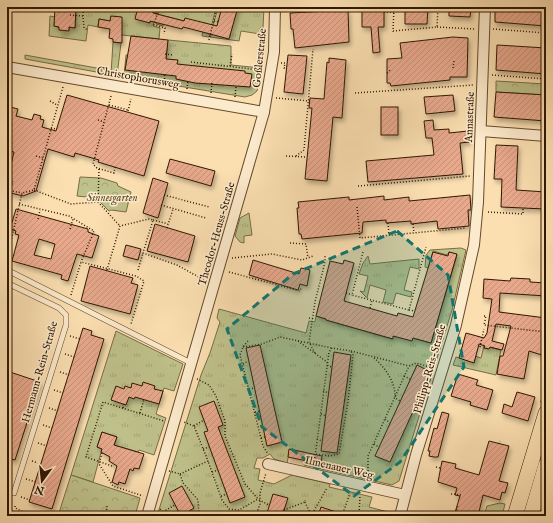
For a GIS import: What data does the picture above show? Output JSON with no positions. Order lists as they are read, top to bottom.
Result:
{
  "streets": {
    "street": [
      "Goßlerstraße",
      "Christophorusweg",
      "Annastraße",
      "Theodor-Heuss-Straße",
      "Philipp-Reis-Straße",
      "Ilmenauer Weg"
    ],
    "lane": ["Hermann-Rein-Straße"]
  },
  "crossings": [
    ["Goßlerstraße", "Christophorusweg"],
    ["Goßlerstraße", "Theodor-Heuss-Straße"],
    ["Christophorusweg", "Theodor-Heuss-Straße"],
    ["Annastraße", "Philipp-Reis-Straße"],
    ["Philipp-Reis-Straße", "Ilmenauer Weg"]
  ],
  "parks": ["Sinnesgarten"],
  "north": "bottom"
}
